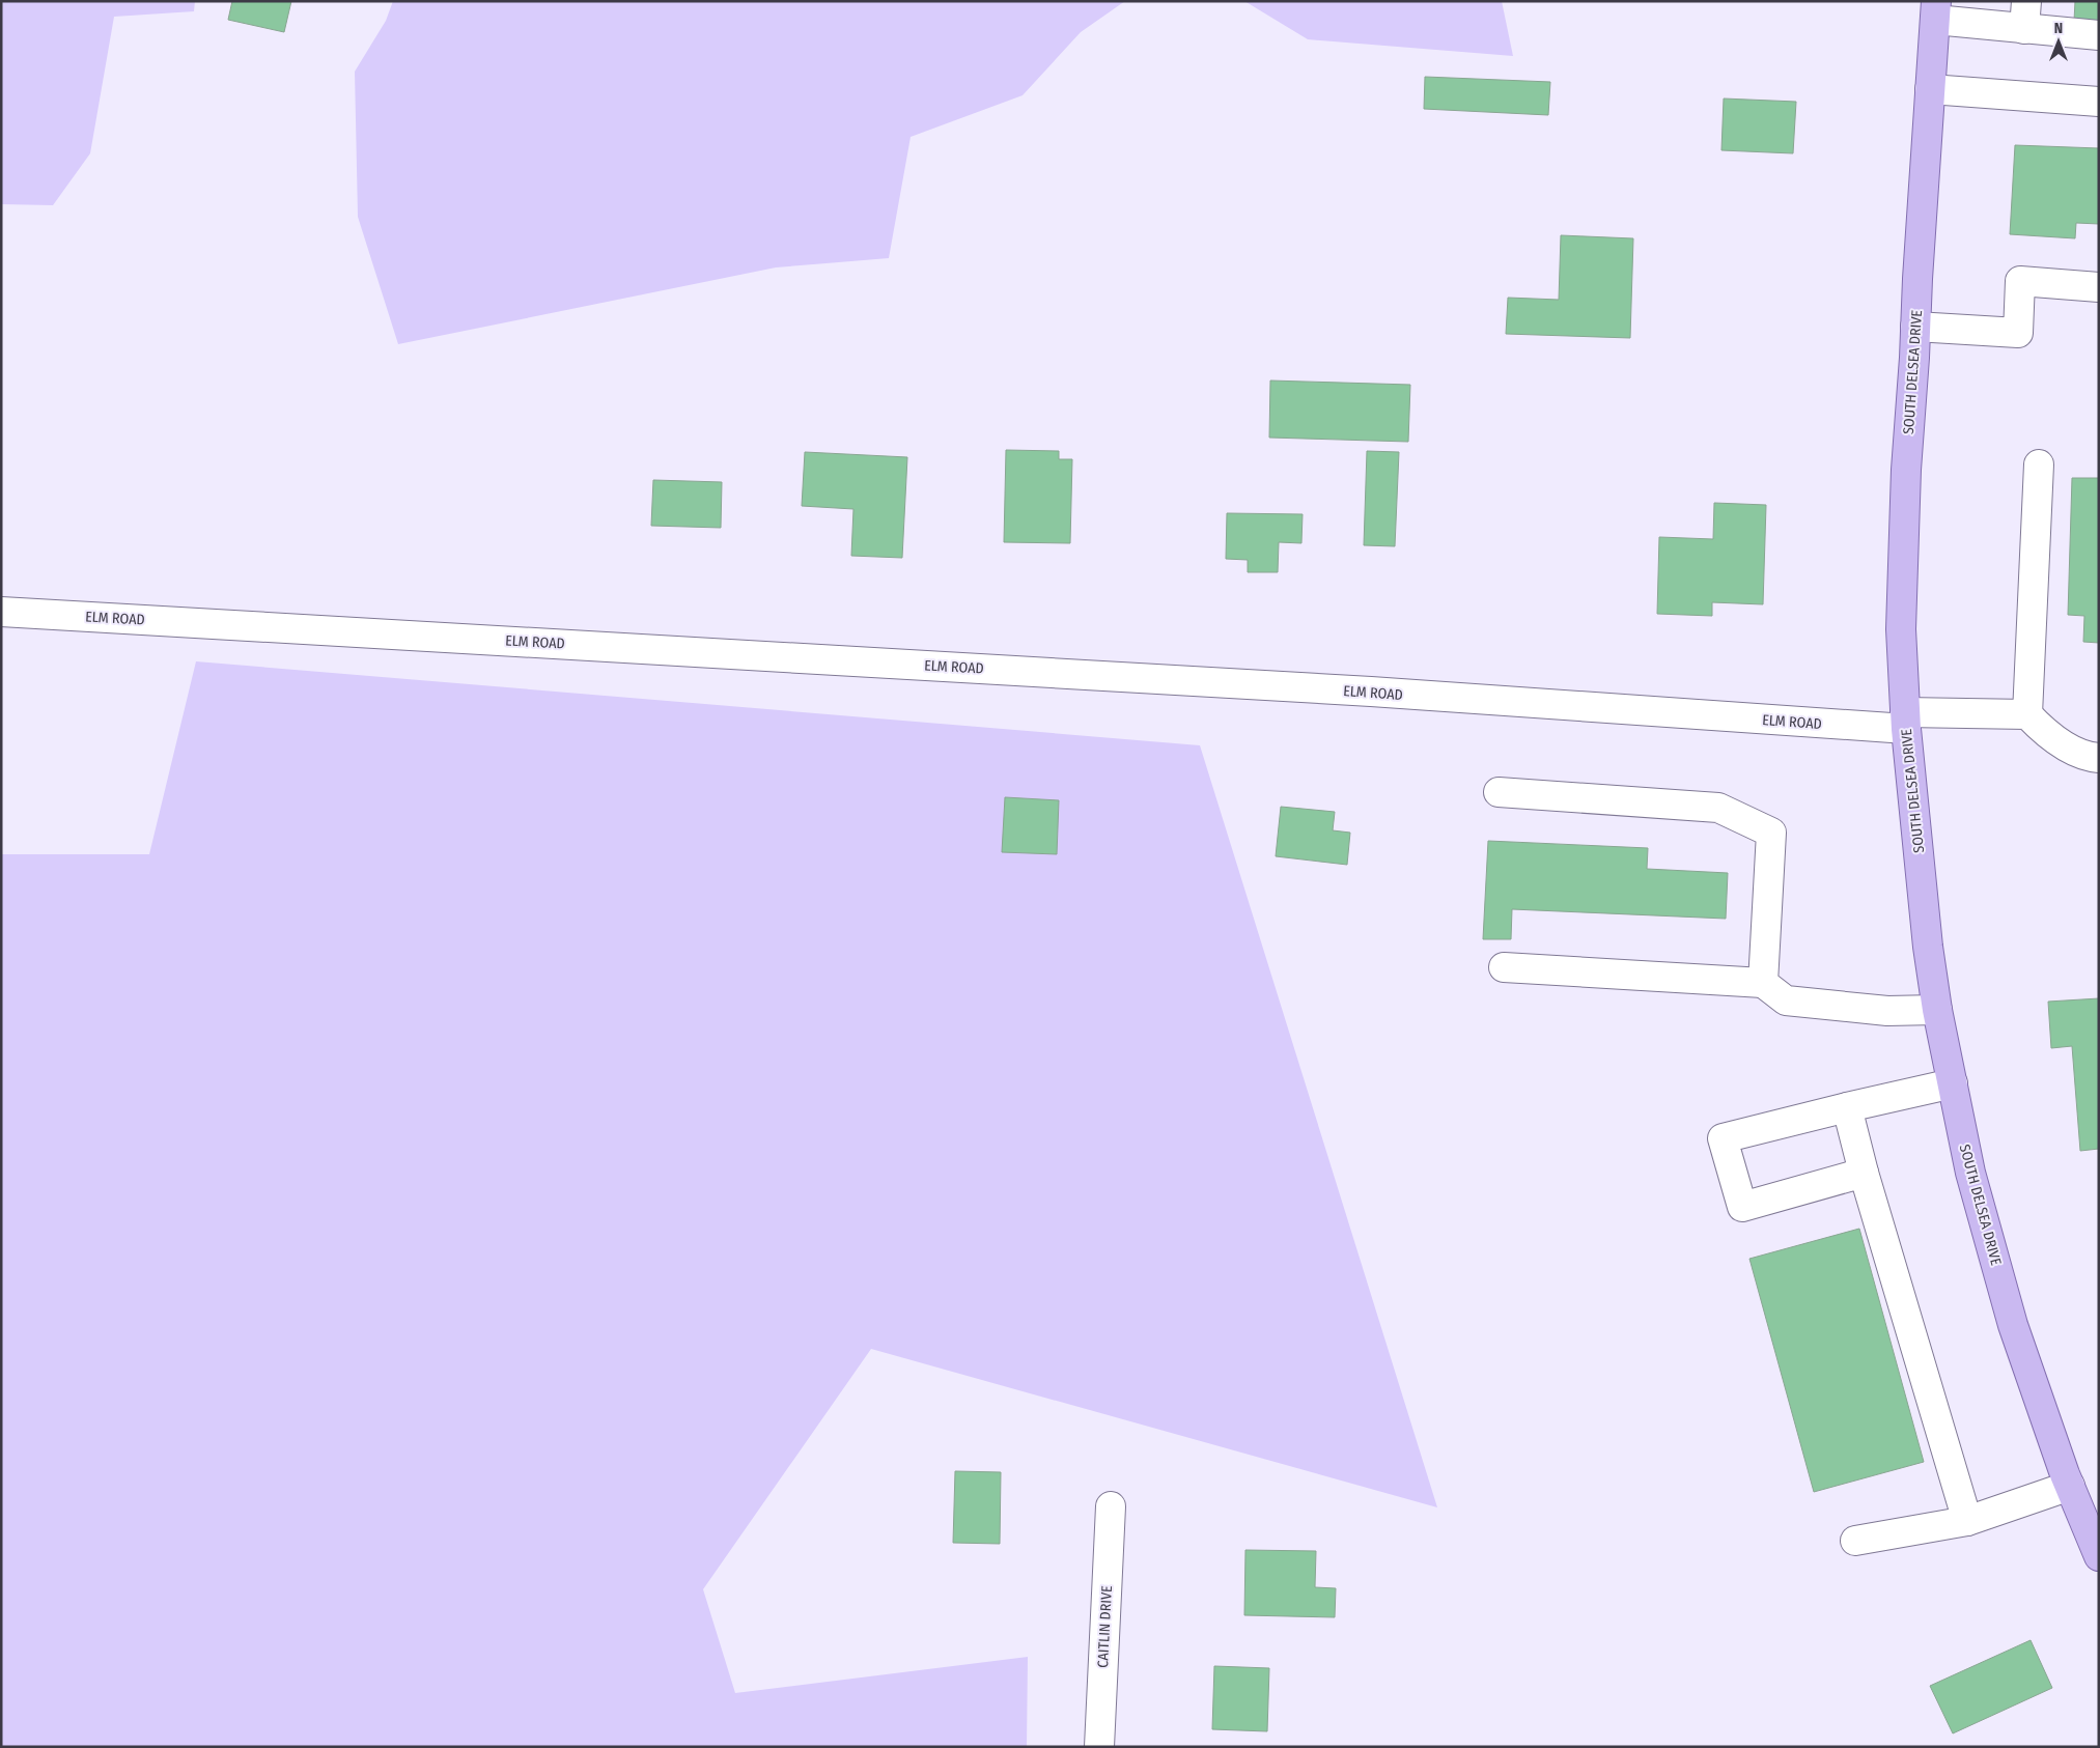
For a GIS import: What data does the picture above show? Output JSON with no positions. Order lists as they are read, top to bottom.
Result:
{
  "streets": {
    "main road": ["SOUTH DELSEA DRIVE"],
    "street": ["ELM ROAD", "CAITLIN DRIVE"]
  },
  "crossings": [
    ["SOUTH DELSEA DRIVE", "ELM ROAD"]
  ],
  "north": "top"
}
